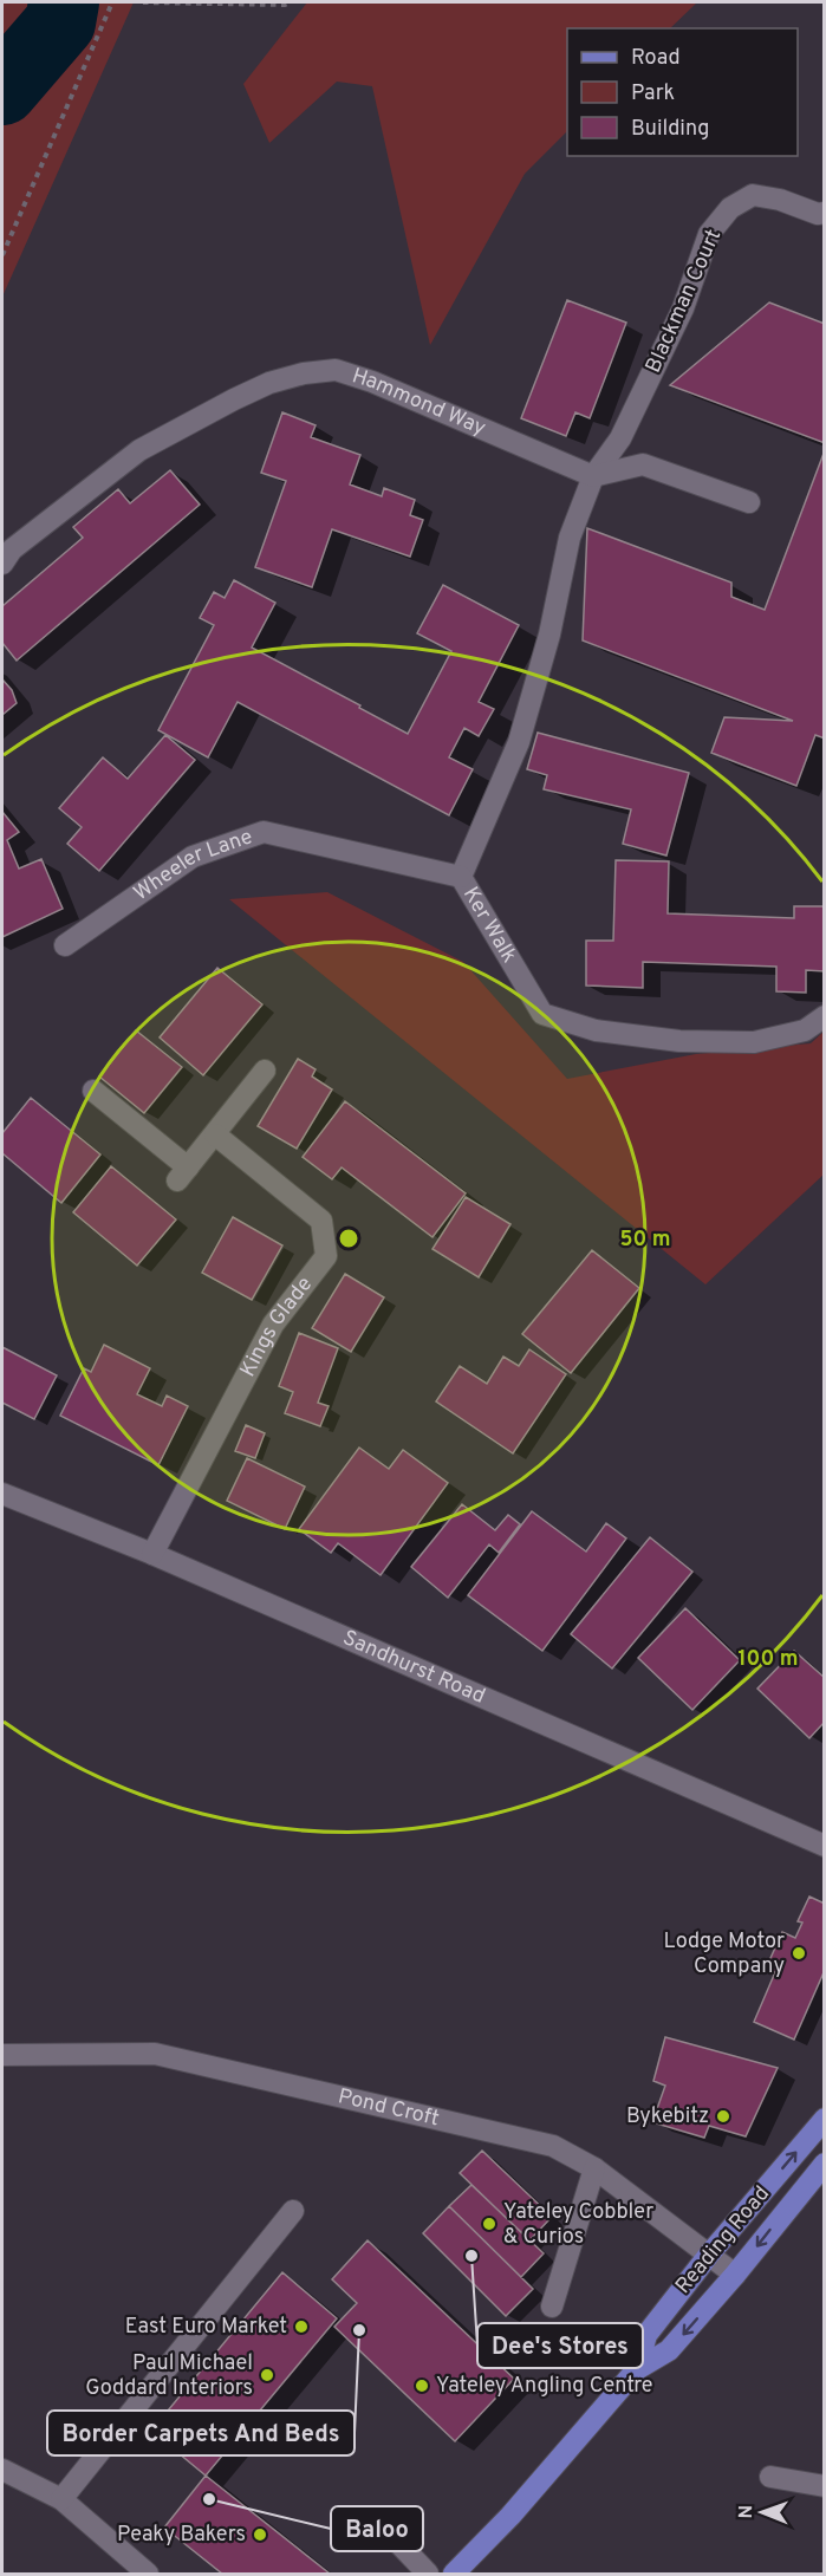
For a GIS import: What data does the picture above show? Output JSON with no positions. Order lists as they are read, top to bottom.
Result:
{
  "streets": {
    "main road": ["Reading Road"],
    "street": [
      "Blackman Court",
      "Hammond Way",
      "Wheeler Lane",
      "Ker Walk",
      "Kings Glade",
      "Sandhurst Road",
      "Pond Croft"
    ]
  },
  "crossings": [
    ["Blackman Court", "Hammond Way"],
    ["Blackman Court", "Ker Walk"],
    ["Hammond Way", "Ker Walk"],
    ["Wheeler Lane", "Ker Walk"],
    ["Kings Glade", "Sandhurst Road"],
    ["Pond Croft", "Reading Road"]
  ],
  "places": [
    "Lodge Motor Company",
    "Bykebitz",
    "Yateley Cobbler & Curios",
    "Dee's Stores",
    "East Euro Market",
    "Border Carpets And Beds",
    "Paul Michael Goddard Interiors",
    "Yateley Angling Centre",
    "Baloo",
    "Peaky Bakers"
  ],
  "legend": ["Road", "Park", "Building"],
  "north": "left",
  "rings": ["50 m", "100 m"]
}
